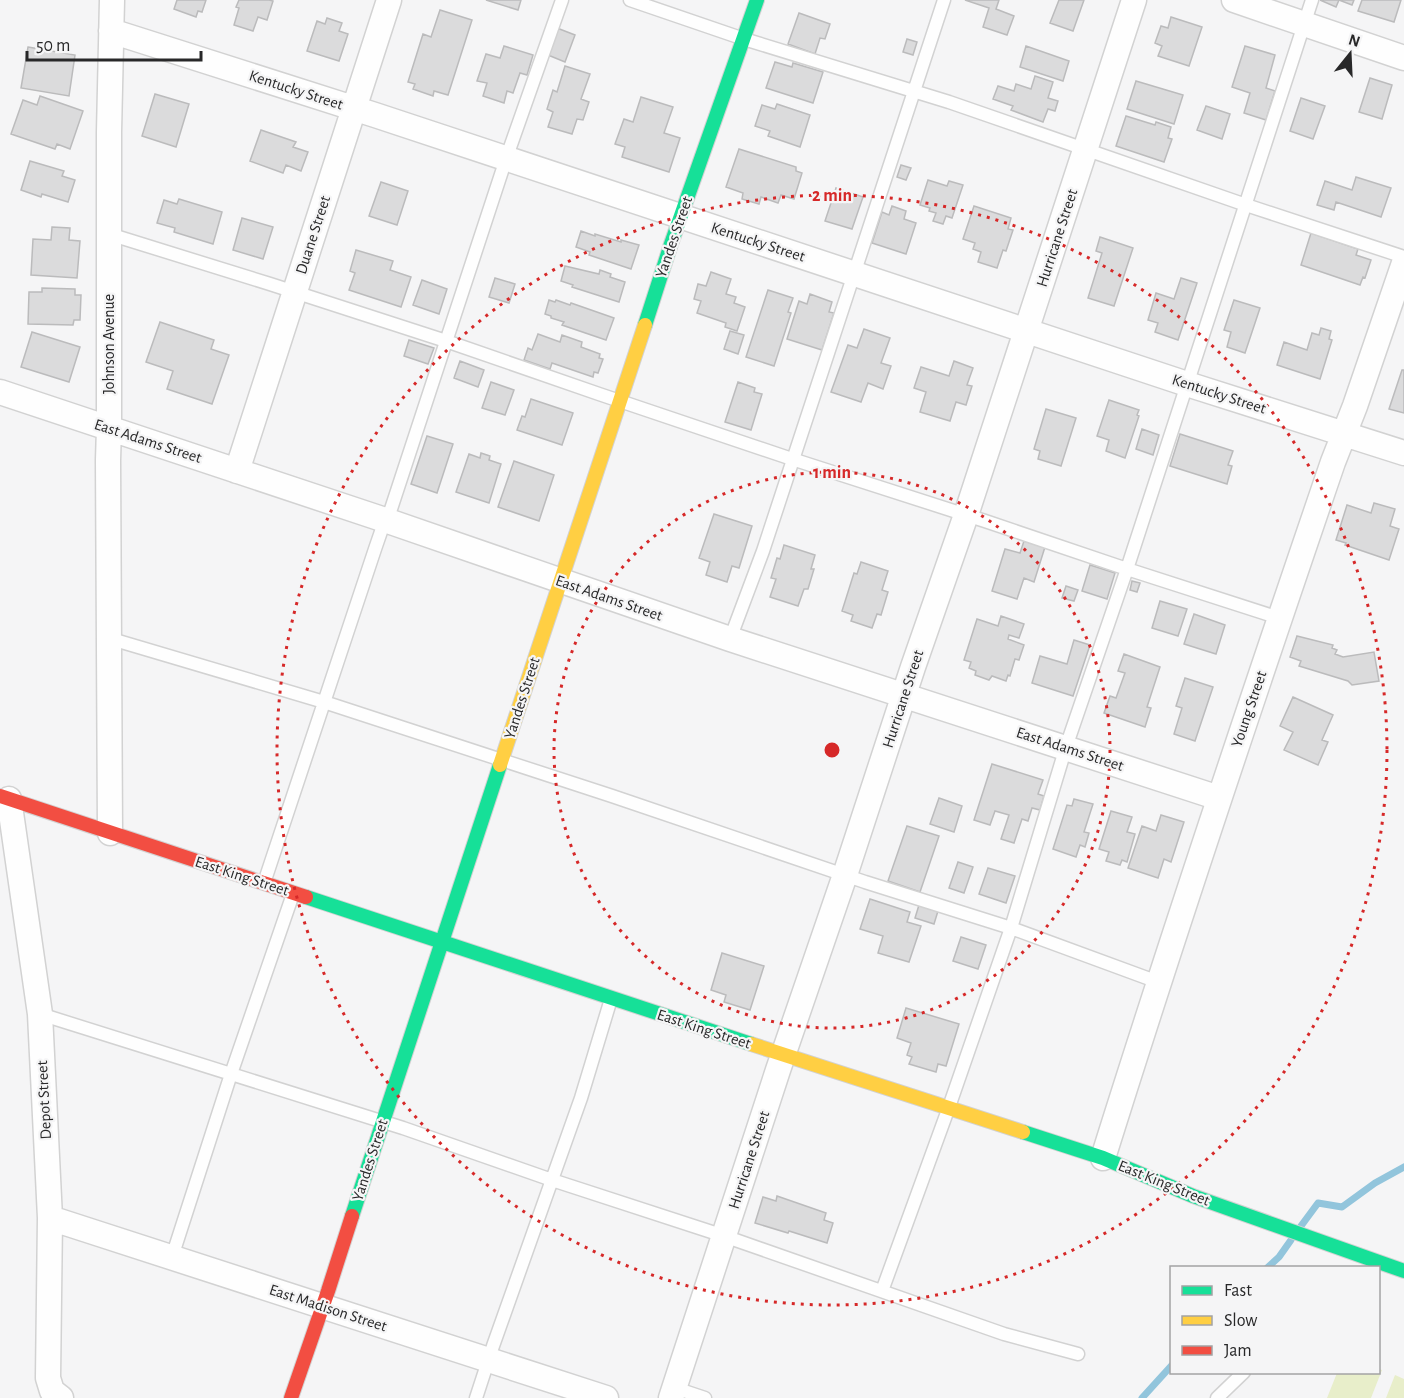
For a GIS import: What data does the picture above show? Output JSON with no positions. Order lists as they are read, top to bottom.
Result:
{
  "streets": {
    "street": [
      "Kentucky Street",
      "Duane Street",
      "Yandes Street",
      "Hurricane Street",
      "Johnson Avenue",
      "East Adams Street",
      "Young Street",
      "East King Street",
      "Depot Street",
      "East Madison Street"
    ]
  },
  "crossings": [
    ["Kentucky Street", "Duane Street"],
    ["Kentucky Street", "Yandes Street"],
    ["Kentucky Street", "Hurricane Street"],
    ["Kentucky Street", "Johnson Avenue"],
    ["Kentucky Street", "Young Street"],
    ["Duane Street", "East Adams Street"],
    ["Yandes Street", "East Adams Street"],
    ["Yandes Street", "East King Street"],
    ["Yandes Street", "East Madison Street"],
    ["Hurricane Street", "East Adams Street"],
    ["Hurricane Street", "East King Street"],
    ["Johnson Avenue", "East Adams Street"],
    ["Johnson Avenue", "East King Street"],
    ["East Adams Street", "Young Street"],
    ["Young Street", "East King Street"],
    ["East King Street", "Depot Street"],
    ["Depot Street", "East Madison Street"]
  ],
  "legend": ["Fast", "Slow", "Jam"],
  "scale_bar": "50 m",
  "north": "top",
  "rings": ["2 min", "1 min"]
}
